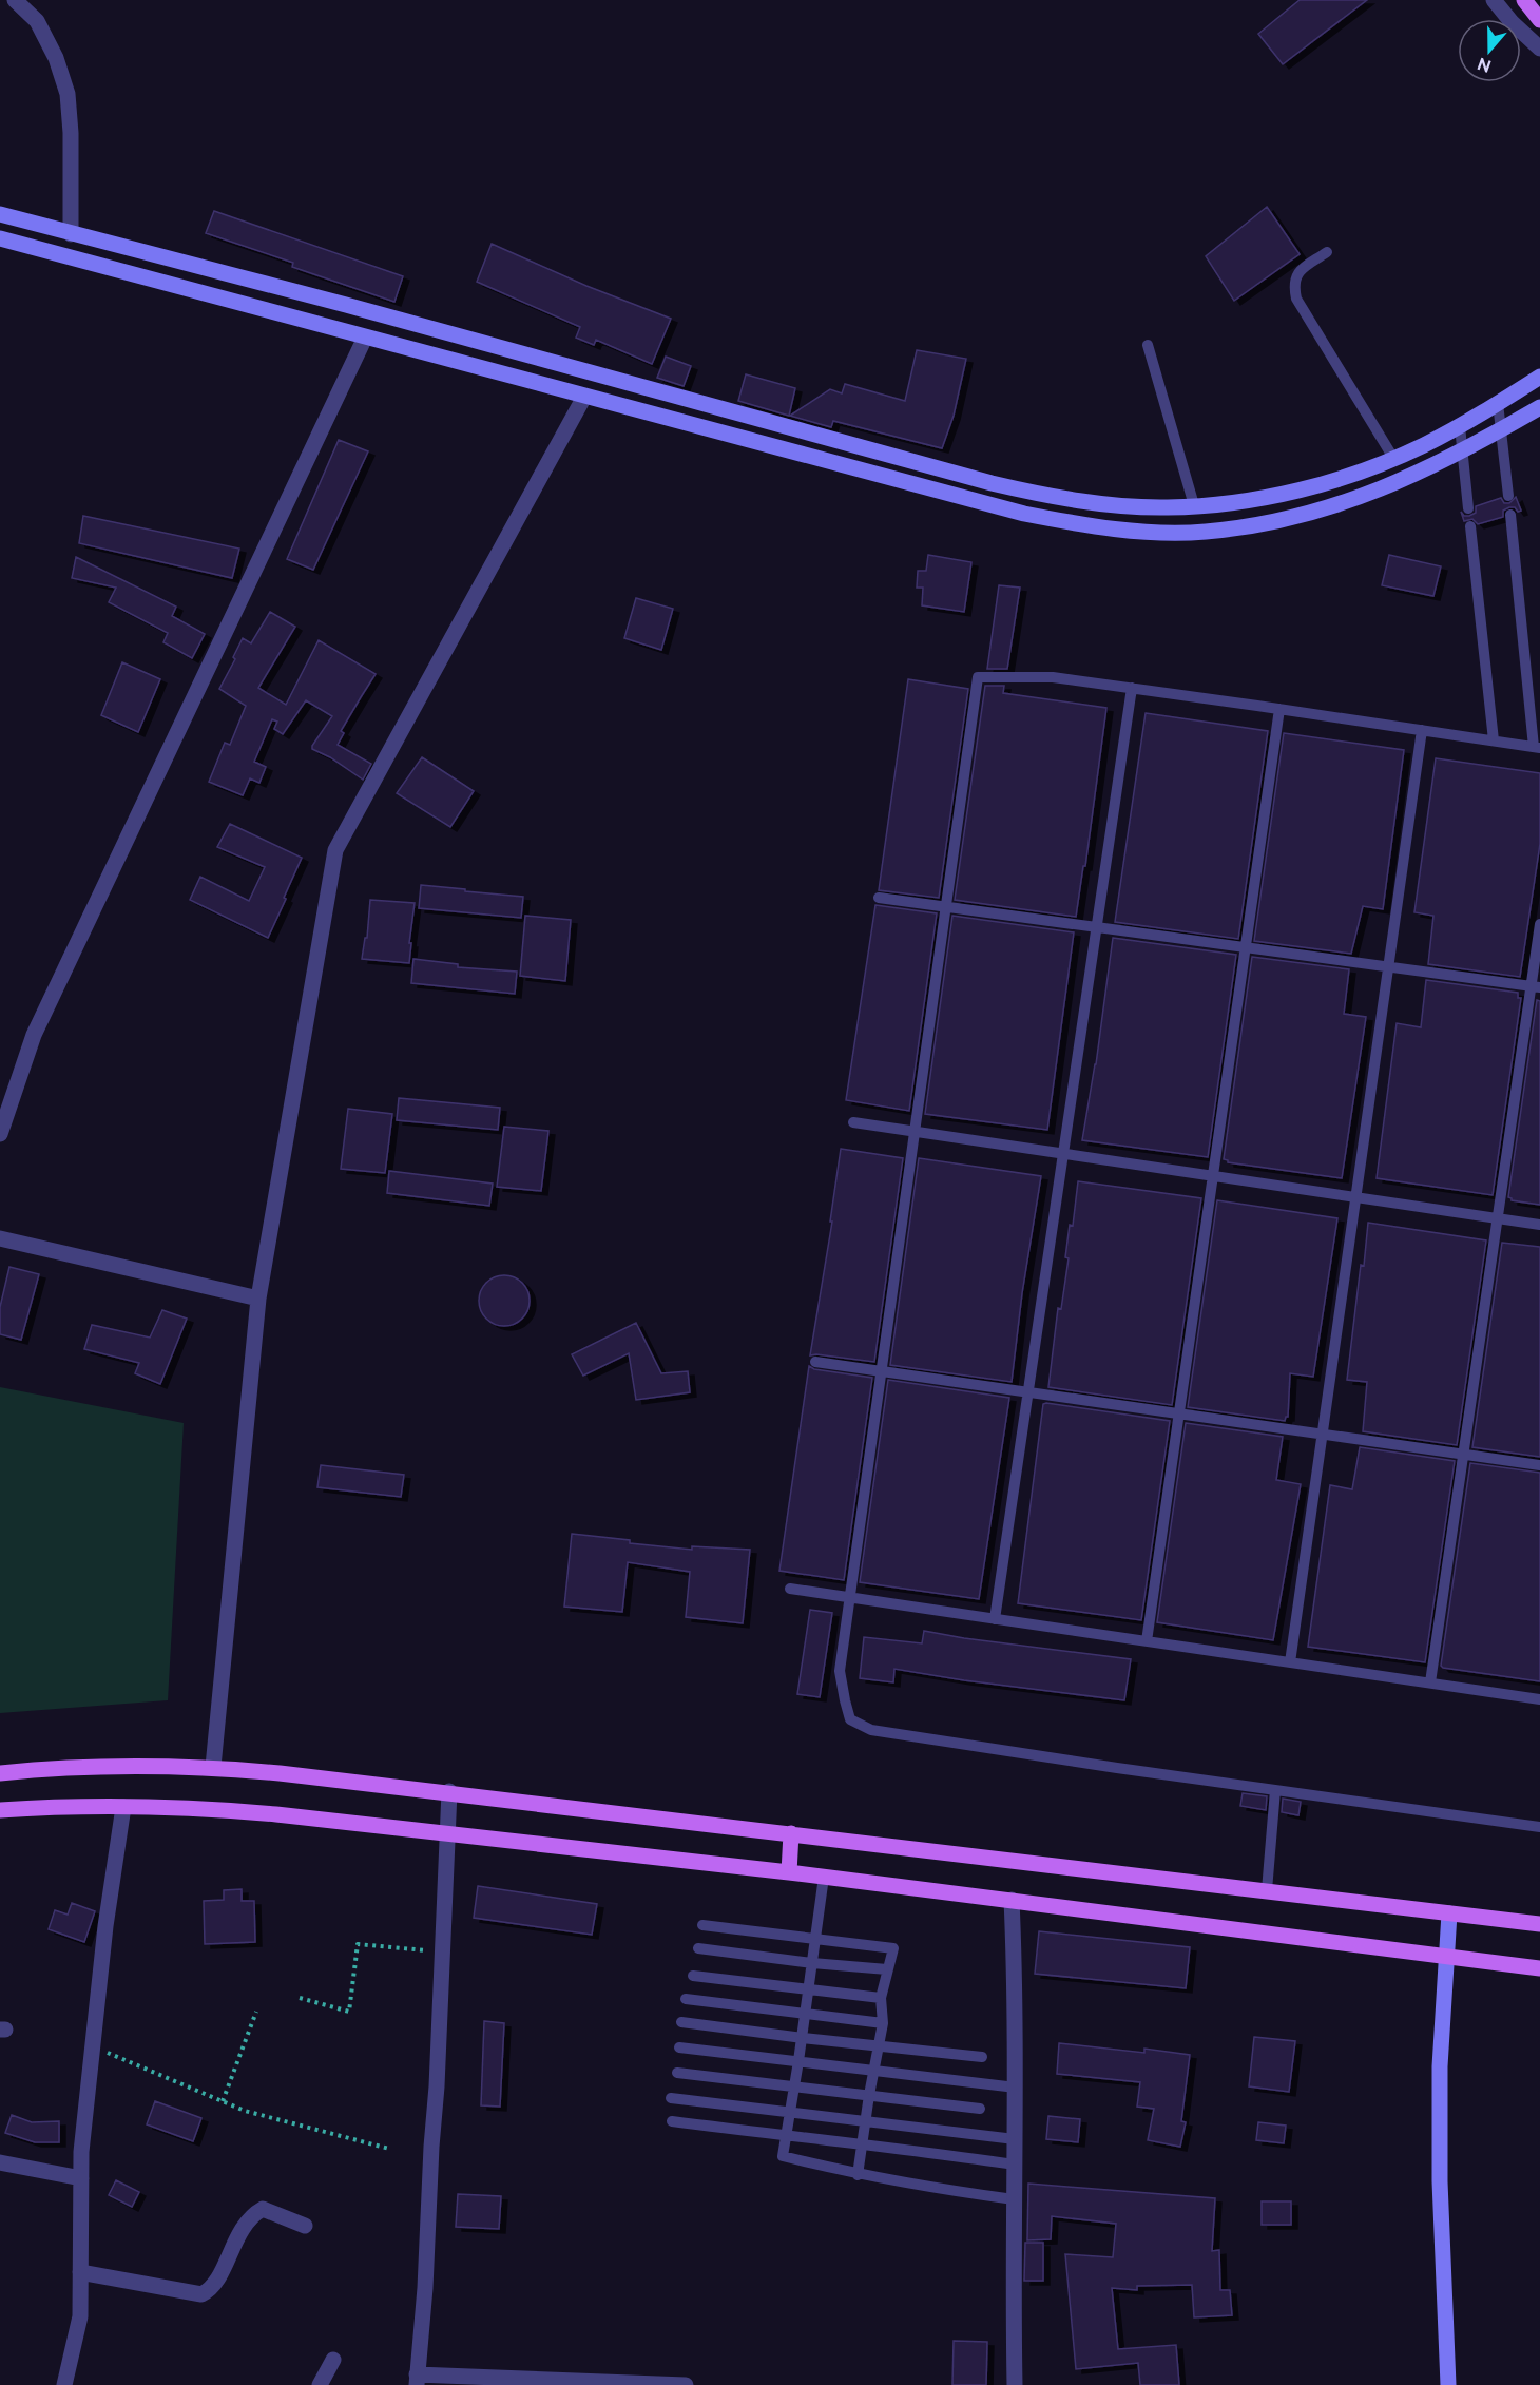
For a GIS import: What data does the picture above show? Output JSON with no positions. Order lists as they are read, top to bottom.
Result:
{
  "north": "bottom"
}
